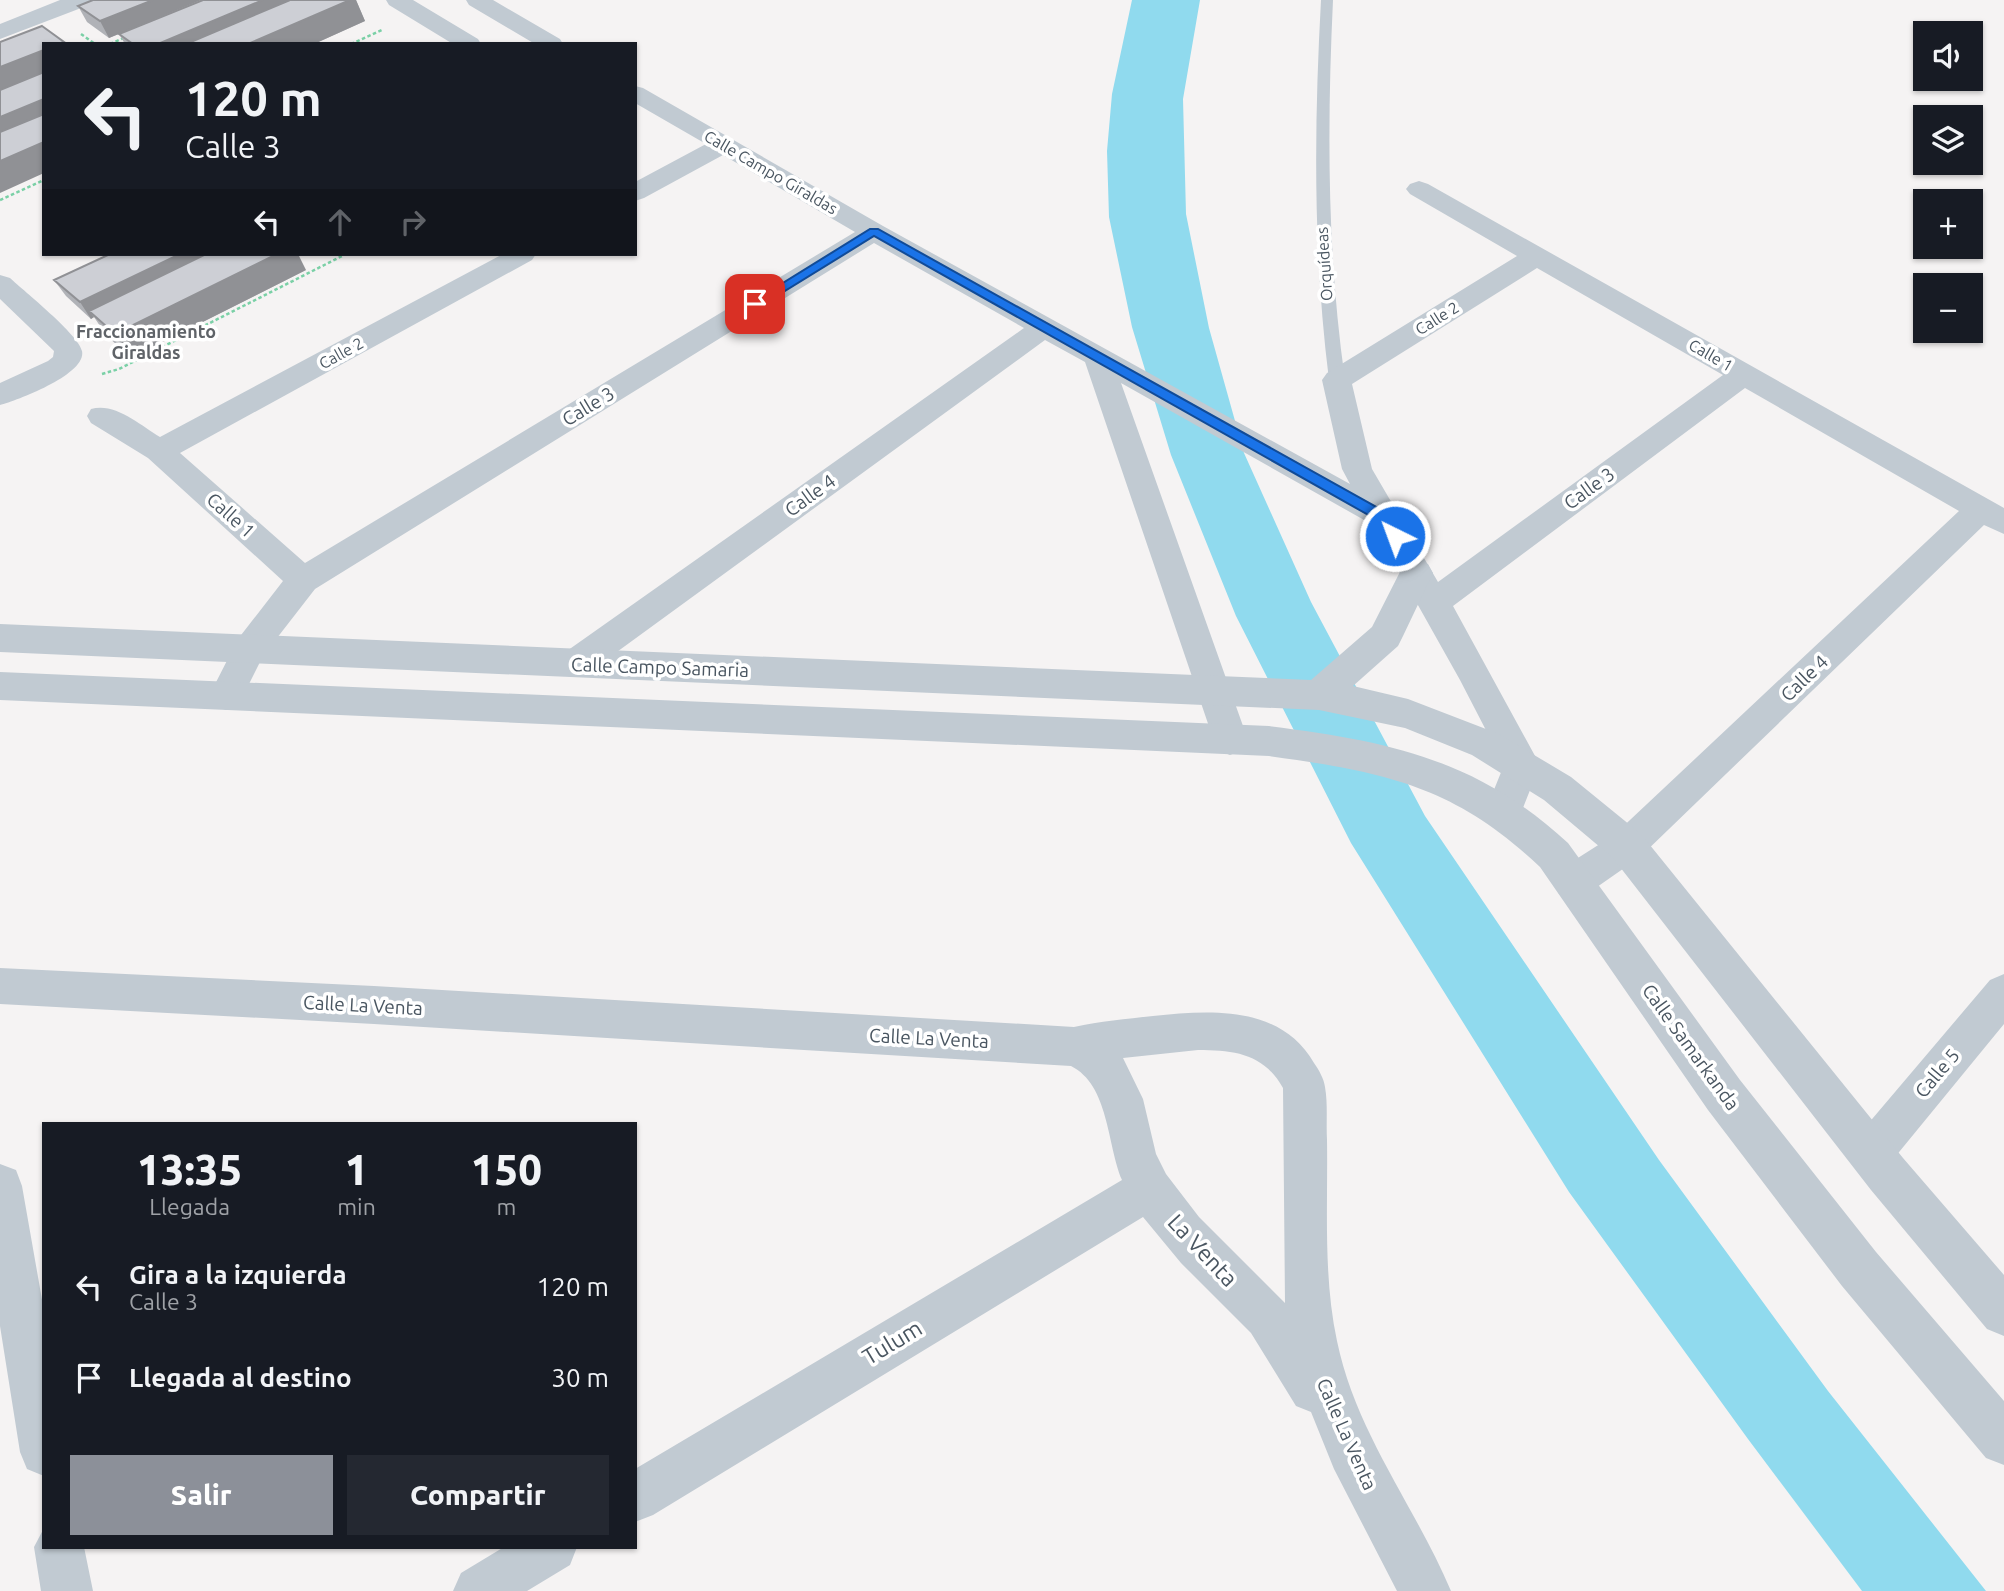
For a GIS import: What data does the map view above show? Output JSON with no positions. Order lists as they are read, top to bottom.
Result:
{
  "streets": {
    "street": [
      "Calle Campo Giraldas",
      "Orquídeas",
      "Calle 2",
      "Calle 1",
      "Calle 3",
      "Calle 4",
      "Calle Campo Samaria",
      "Calle La Venta",
      "Calle Samarkanda",
      "Calle 5",
      "La Venta",
      "Tulum"
    ]
  },
  "crossings": [
    ["Calle Campo Giraldas", "Orquídeas"],
    ["Calle Campo Giraldas", "Calle 3"],
    ["Calle Campo Giraldas", "Calle 4"],
    ["Orquídeas", "Calle 2"],
    ["Orquídeas", "Calle 3"],
    ["Calle 2", "Calle 1"],
    ["Calle 1", "Calle 3"],
    ["Calle 1", "Calle 4"],
    ["Calle 4", "Calle Campo Samaria"],
    ["Calle 4", "Calle Samarkanda"],
    ["Calle La Venta", "La Venta"],
    ["La Venta", "Tulum"]
  ],
  "districts": ["Fraccionamiento Giraldas"],
  "page": {
    "map_buttons": ["+", "−"],
    "turn": ["120 m", "Calle 3"],
    "eta": [
      "13:35",
      "Llegada",
      "1",
      "min",
      "150",
      "m"
    ],
    "list": [
      {
        "name": "Gira a la izquierda",
        "note": "Calle 3",
        "value": "120 m"
      },
      {
        "name": "Llegada al destino",
        "value": "30 m"
      }
    ],
    "buttons": ["Salir", "Compartir"]
  }
}
